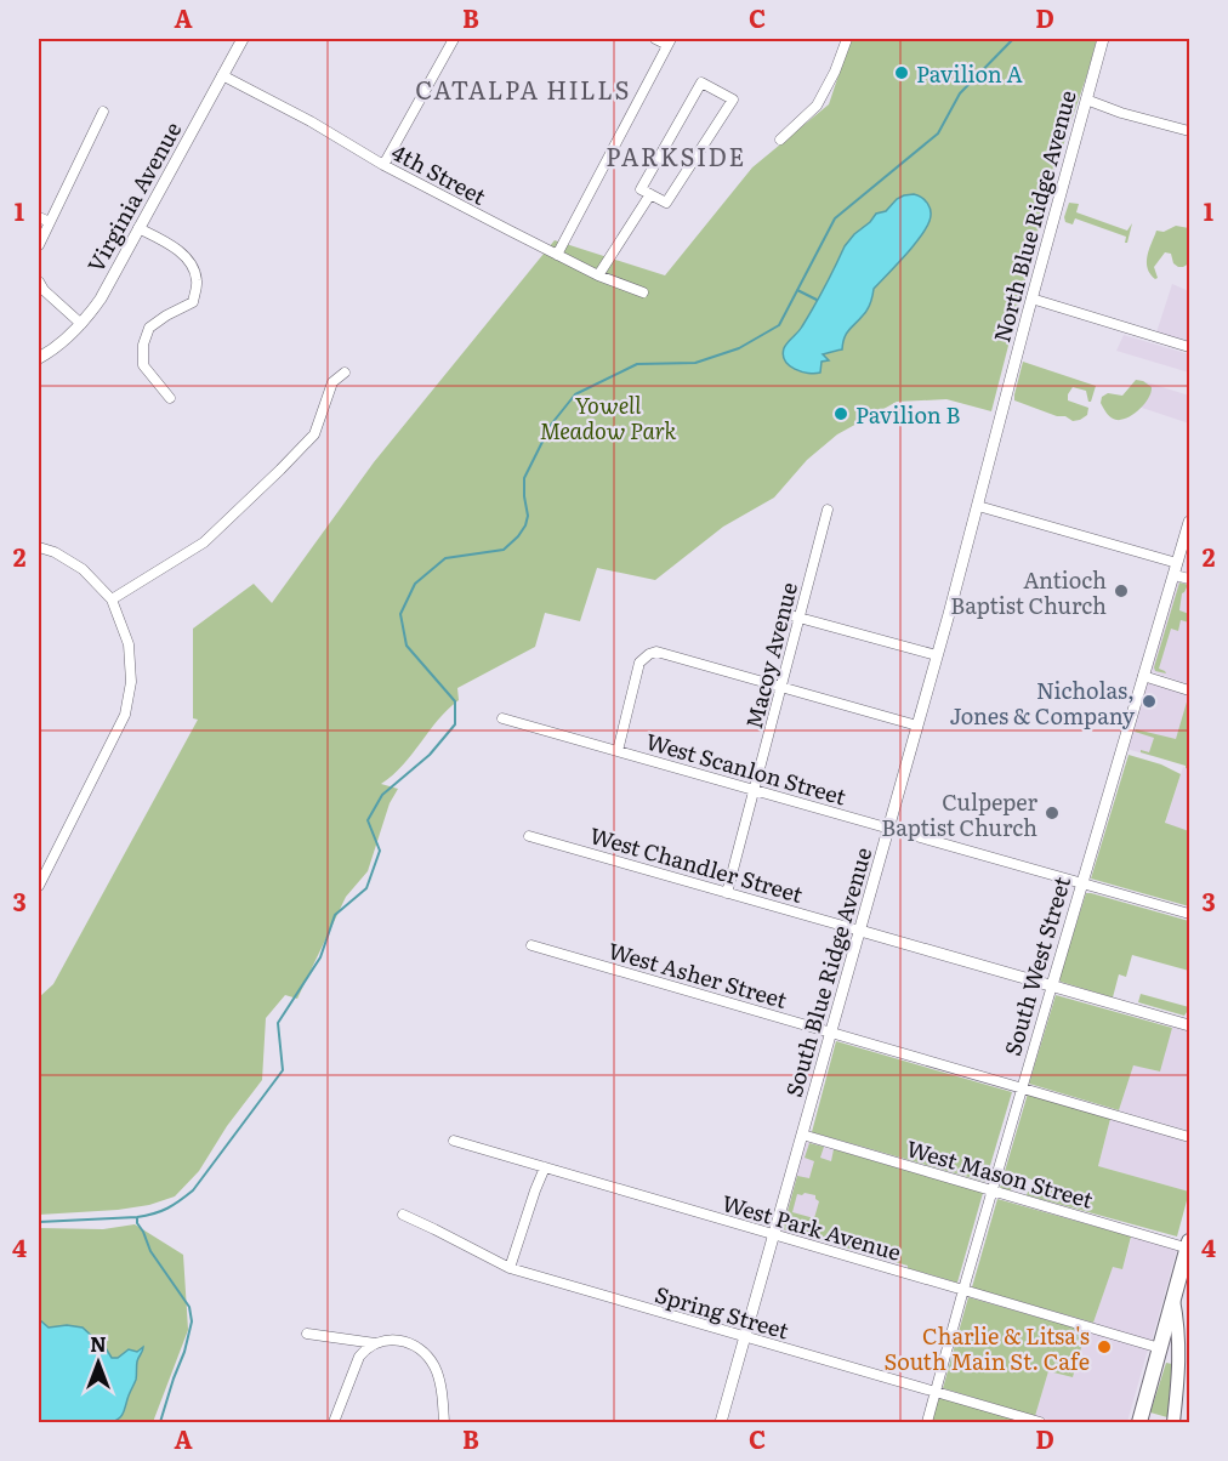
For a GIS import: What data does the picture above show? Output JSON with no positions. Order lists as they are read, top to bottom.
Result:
{
  "streets": {
    "street": [
      "4th Street",
      "Virginia Avenue",
      "North Blue Ridge Avenue",
      "Macoy Avenue",
      "West Scanlon Street",
      "West Chandler Street",
      "South West Street",
      "South Blue Ridge Avenue",
      "West Asher Street",
      "West Mason Street",
      "West Park Avenue",
      "Spring Street"
    ]
  },
  "crossings": [
    ["4th Street", "Virginia Avenue"],
    ["North Blue Ridge Avenue", "South Blue Ridge Avenue"],
    ["Macoy Avenue", "West Scanlon Street"],
    ["Macoy Avenue", "West Chandler Street"],
    ["West Scanlon Street", "South West Street"],
    ["West Scanlon Street", "South Blue Ridge Avenue"],
    ["West Chandler Street", "South West Street"],
    ["West Chandler Street", "South Blue Ridge Avenue"],
    ["South West Street", "West Asher Street"],
    ["South West Street", "West Mason Street"],
    ["South West Street", "West Park Avenue"],
    ["South West Street", "Spring Street"],
    ["South Blue Ridge Avenue", "West Asher Street"],
    ["South Blue Ridge Avenue", "West Mason Street"],
    ["South Blue Ridge Avenue", "West Park Avenue"],
    ["South Blue Ridge Avenue", "Spring Street"]
  ],
  "districts": ["CATALPA HILLS", "PARKSIDE"],
  "parks": ["Yowell Meadow Park"],
  "places": [
    "Pavilion A",
    "Pavilion B",
    "Antioch Baptist Church",
    "Nicholas, Jones & Company",
    "Culpeper Baptist Church",
    "Charlie & Litsa's South Main St. Cafe"
  ],
  "north": "top",
  "grid": {
    "columns": [
      "A",
      "B",
      "C",
      "D"
    ],
    "rows": [
      "1",
      "2",
      "3",
      "4"
    ]
  }
}
